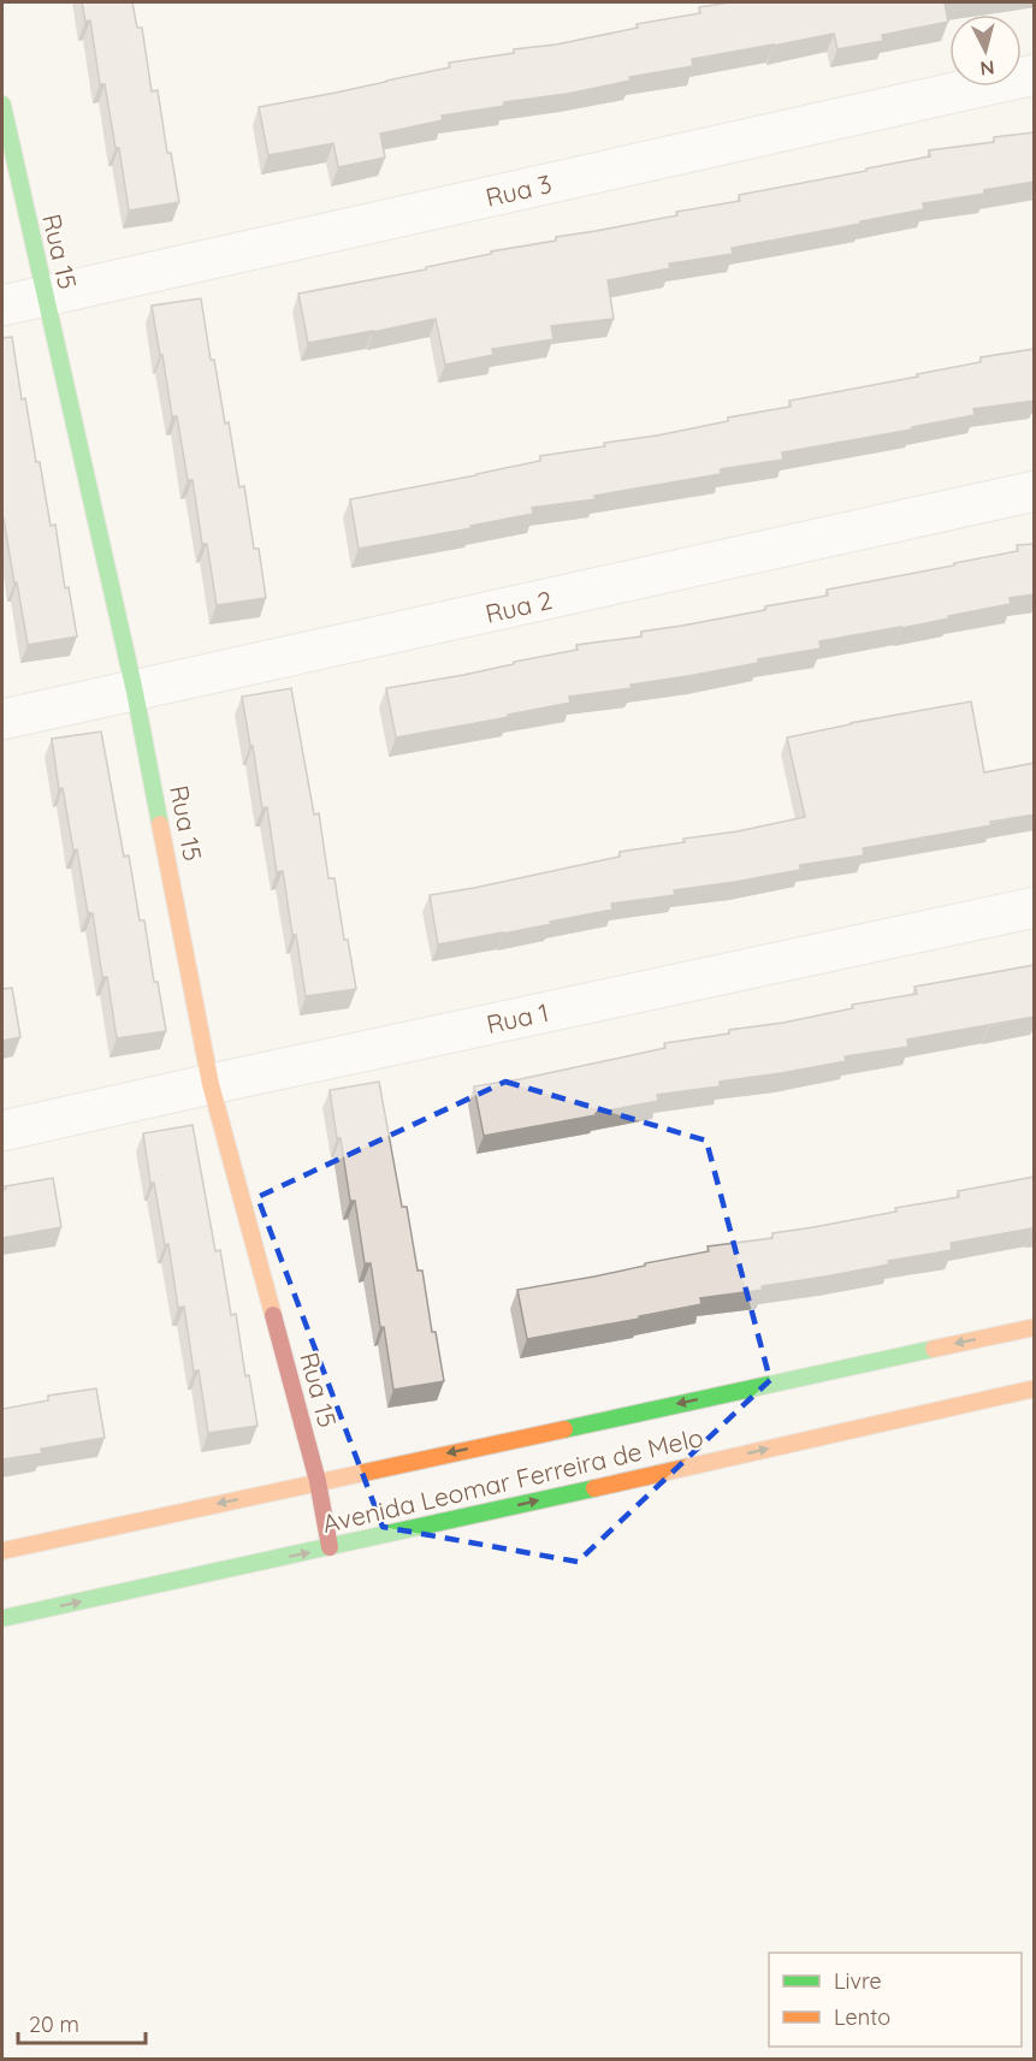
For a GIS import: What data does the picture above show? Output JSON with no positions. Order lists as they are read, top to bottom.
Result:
{
  "streets": {
    "street": [
      "Rua 3",
      "Rua 15",
      "Rua 2",
      "Rua 1",
      "Avenida Leomar Ferreira de Melo"
    ]
  },
  "crossings": [
    ["Rua 3", "Rua 15"],
    ["Rua 15", "Rua 2"],
    ["Rua 15", "Rua 1"],
    ["Rua 15", "Avenida Leomar Ferreira de Melo"]
  ],
  "legend": ["Livre", "Lento"],
  "scale_bar": "20 m",
  "north": "bottom"
}
